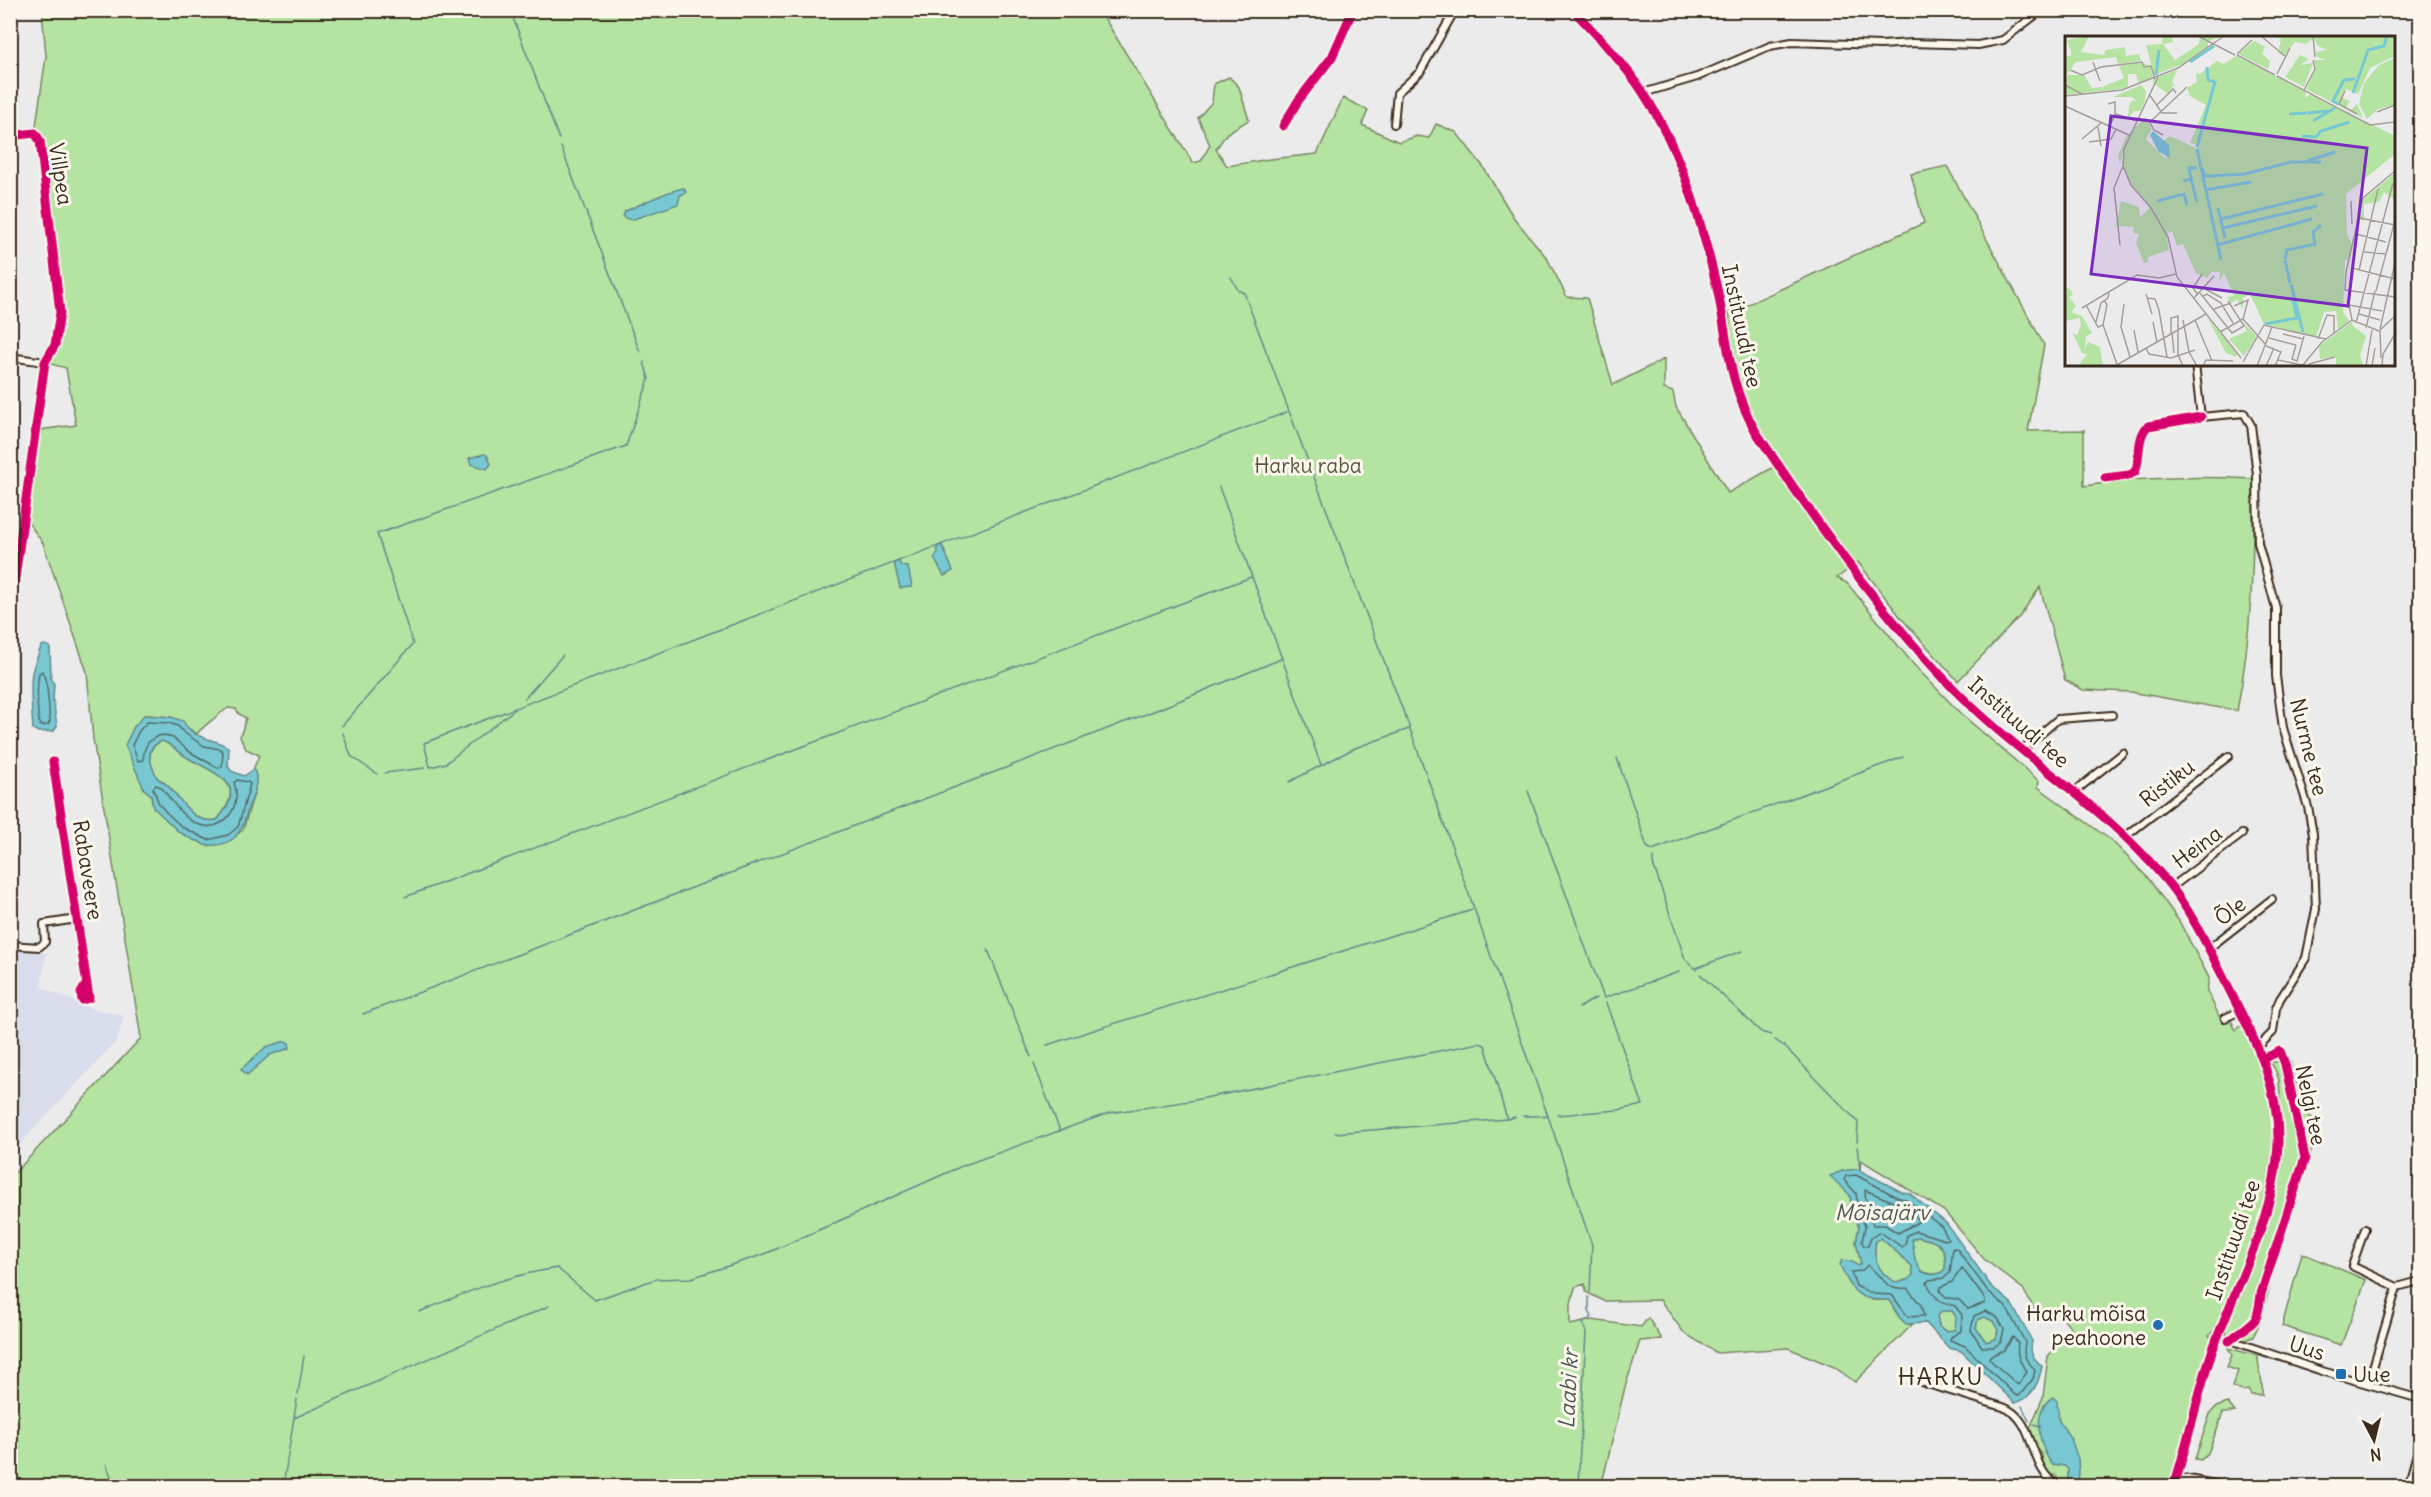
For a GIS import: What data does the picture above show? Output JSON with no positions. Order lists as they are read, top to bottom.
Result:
{
  "streets": {
    "street": [
      "Villpea",
      "Instituudi tee",
      "Nurme tee",
      "Ristiku",
      "Heina",
      "Rabaveere",
      "Õle",
      "Uus"
    ],
    "cycle path": ["Nelgi tee"]
  },
  "crossings": [
    ["Instituudi tee", "Nurme tee"],
    ["Instituudi tee", "Ristiku"],
    ["Instituudi tee", "Heina"],
    ["Instituudi tee", "Õle"],
    ["Instituudi tee", "Uus"]
  ],
  "districts": ["HARKU"],
  "water": ["Mõisajärv", "Laabi kr"],
  "parks": ["Harku raba"],
  "places": {
    "other": ["Harku mõisa peahoone"],
    "transit": ["Uue"]
  },
  "north": "bottom"
}
